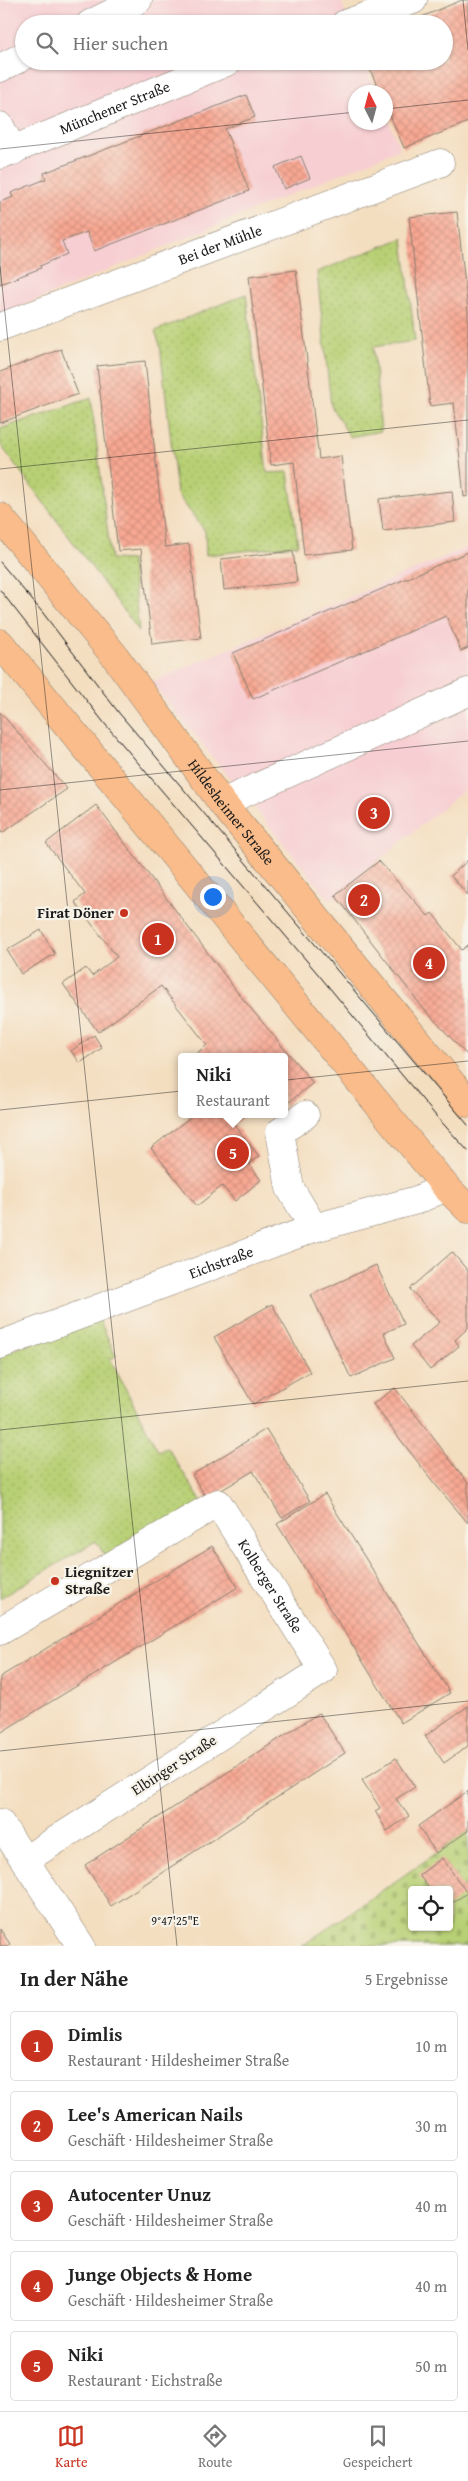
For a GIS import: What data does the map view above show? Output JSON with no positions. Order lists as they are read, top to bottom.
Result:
{
  "streets": {
    "main road": ["Hildesheimer Straße"],
    "street": [
      "Münchener Straße",
      "Bei der Mühle",
      "Eichstraße",
      "Kolberger Straße",
      "Elbinger Straße"
    ]
  },
  "crossings": [
    ["Kolberger Straße", "Elbinger Straße"]
  ],
  "places": ["Firat Döner", "Liegnitzer Straße"],
  "north": "top",
  "page": {
    "search": "Hier suchen",
    "pins": [
      "3",
      "2",
      "1",
      "4",
      "5"
    ],
    "popup": ["Niki", "Restaurant"],
    "heading": ["In der Nähe", "5 Ergebnisse"],
    "list": [
      {
        "mark": "1",
        "name": "Dimlis",
        "note": "Restaurant · Hildesheimer Straße",
        "value": "10 m"
      },
      {
        "mark": "2",
        "name": "Lee's American Nails",
        "note": "Geschäft · Hildesheimer Straße",
        "value": "30 m"
      },
      {
        "mark": "3",
        "name": "Autocenter Unuz",
        "note": "Geschäft · Hildesheimer Straße",
        "value": "40 m"
      },
      {
        "mark": "4",
        "name": "Junge Objects & Home",
        "note": "Geschäft · Hildesheimer Straße",
        "value": "40 m"
      },
      {
        "mark": "5",
        "name": "Niki",
        "note": "Restaurant · Eichstraße",
        "value": "50 m"
      }
    ],
    "nav": ["Karte", "Route", "Gespeichert"]
  },
  "coordinates": ["9°47'25\"E"]
}
